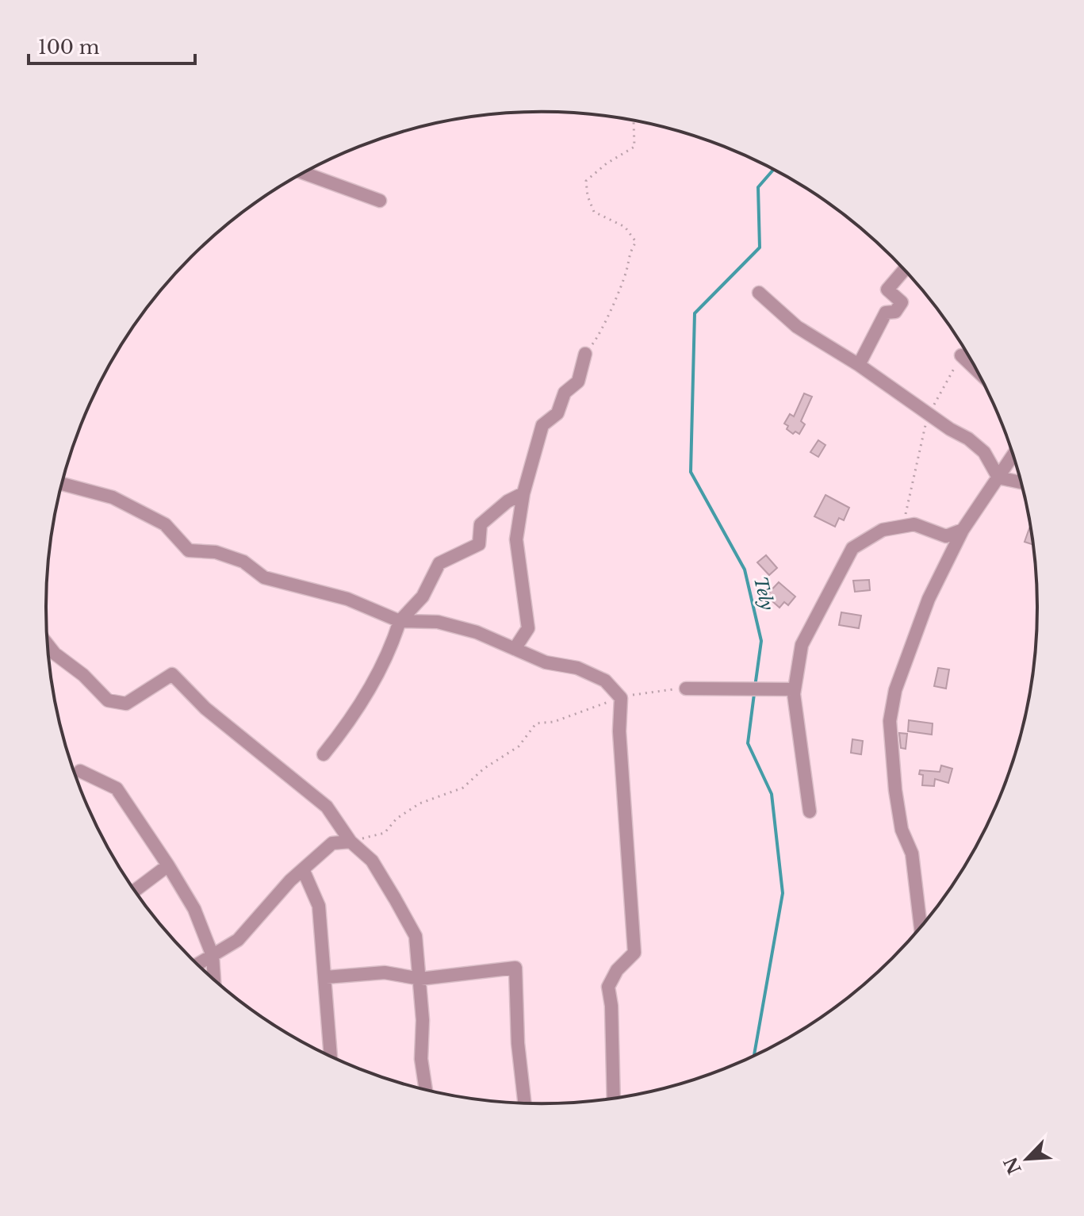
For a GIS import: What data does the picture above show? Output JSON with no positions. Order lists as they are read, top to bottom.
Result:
{
  "water": ["Tely"],
  "scale_bar": "100 m",
  "north": "bottom left"
}
